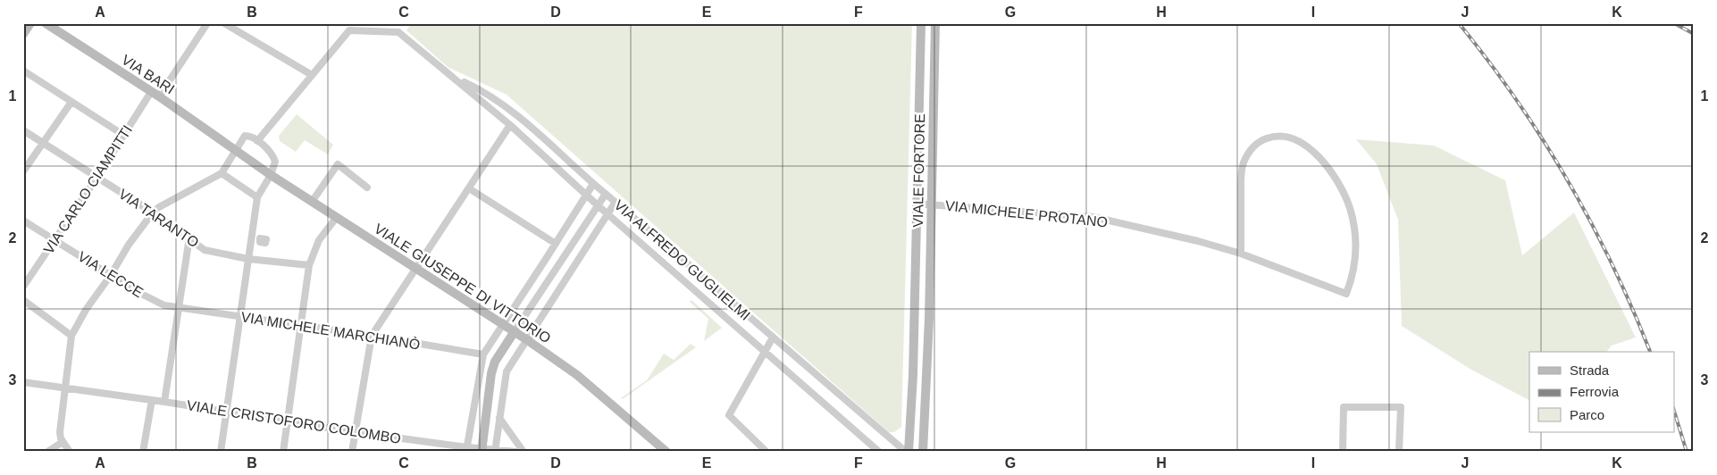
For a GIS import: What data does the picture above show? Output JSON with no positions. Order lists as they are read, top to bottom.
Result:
{
  "streets": {
    "street": [
      "VIA BARI",
      "VIALE FORTORE",
      "VIA CARLO CIAMPITTI",
      "VIA MICHELE PROTANO",
      "VIA TARANTO",
      "VIA ALFREDO GUGLIELMI",
      "VIA LECCE",
      "VIALE GIUSEPPE DI VITTORIO",
      "VIA MICHELE MARCHIANÒ",
      "VIALE CRISTOFORO COLOMBO"
    ]
  },
  "crossings": [
    ["VIA BARI", "VIA CARLO CIAMPITTI"],
    ["VIA BARI", "VIALE GIUSEPPE DI VITTORIO"],
    ["VIALE FORTORE", "VIA MICHELE PROTANO"],
    ["VIALE FORTORE", "VIA ALFREDO GUGLIELMI"],
    ["VIA CARLO CIAMPITTI", "VIA TARANTO"],
    ["VIA CARLO CIAMPITTI", "VIA LECCE"],
    ["VIA LECCE", "VIA MICHELE MARCHIANÒ"]
  ],
  "legend": ["Strada", "Ferrovia", "Parco"],
  "grid": {
    "columns": [
      "A",
      "B",
      "C",
      "D",
      "E",
      "F",
      "G",
      "H",
      "I",
      "J",
      "K"
    ],
    "rows": ["1", "2", "3"]
  }
}
